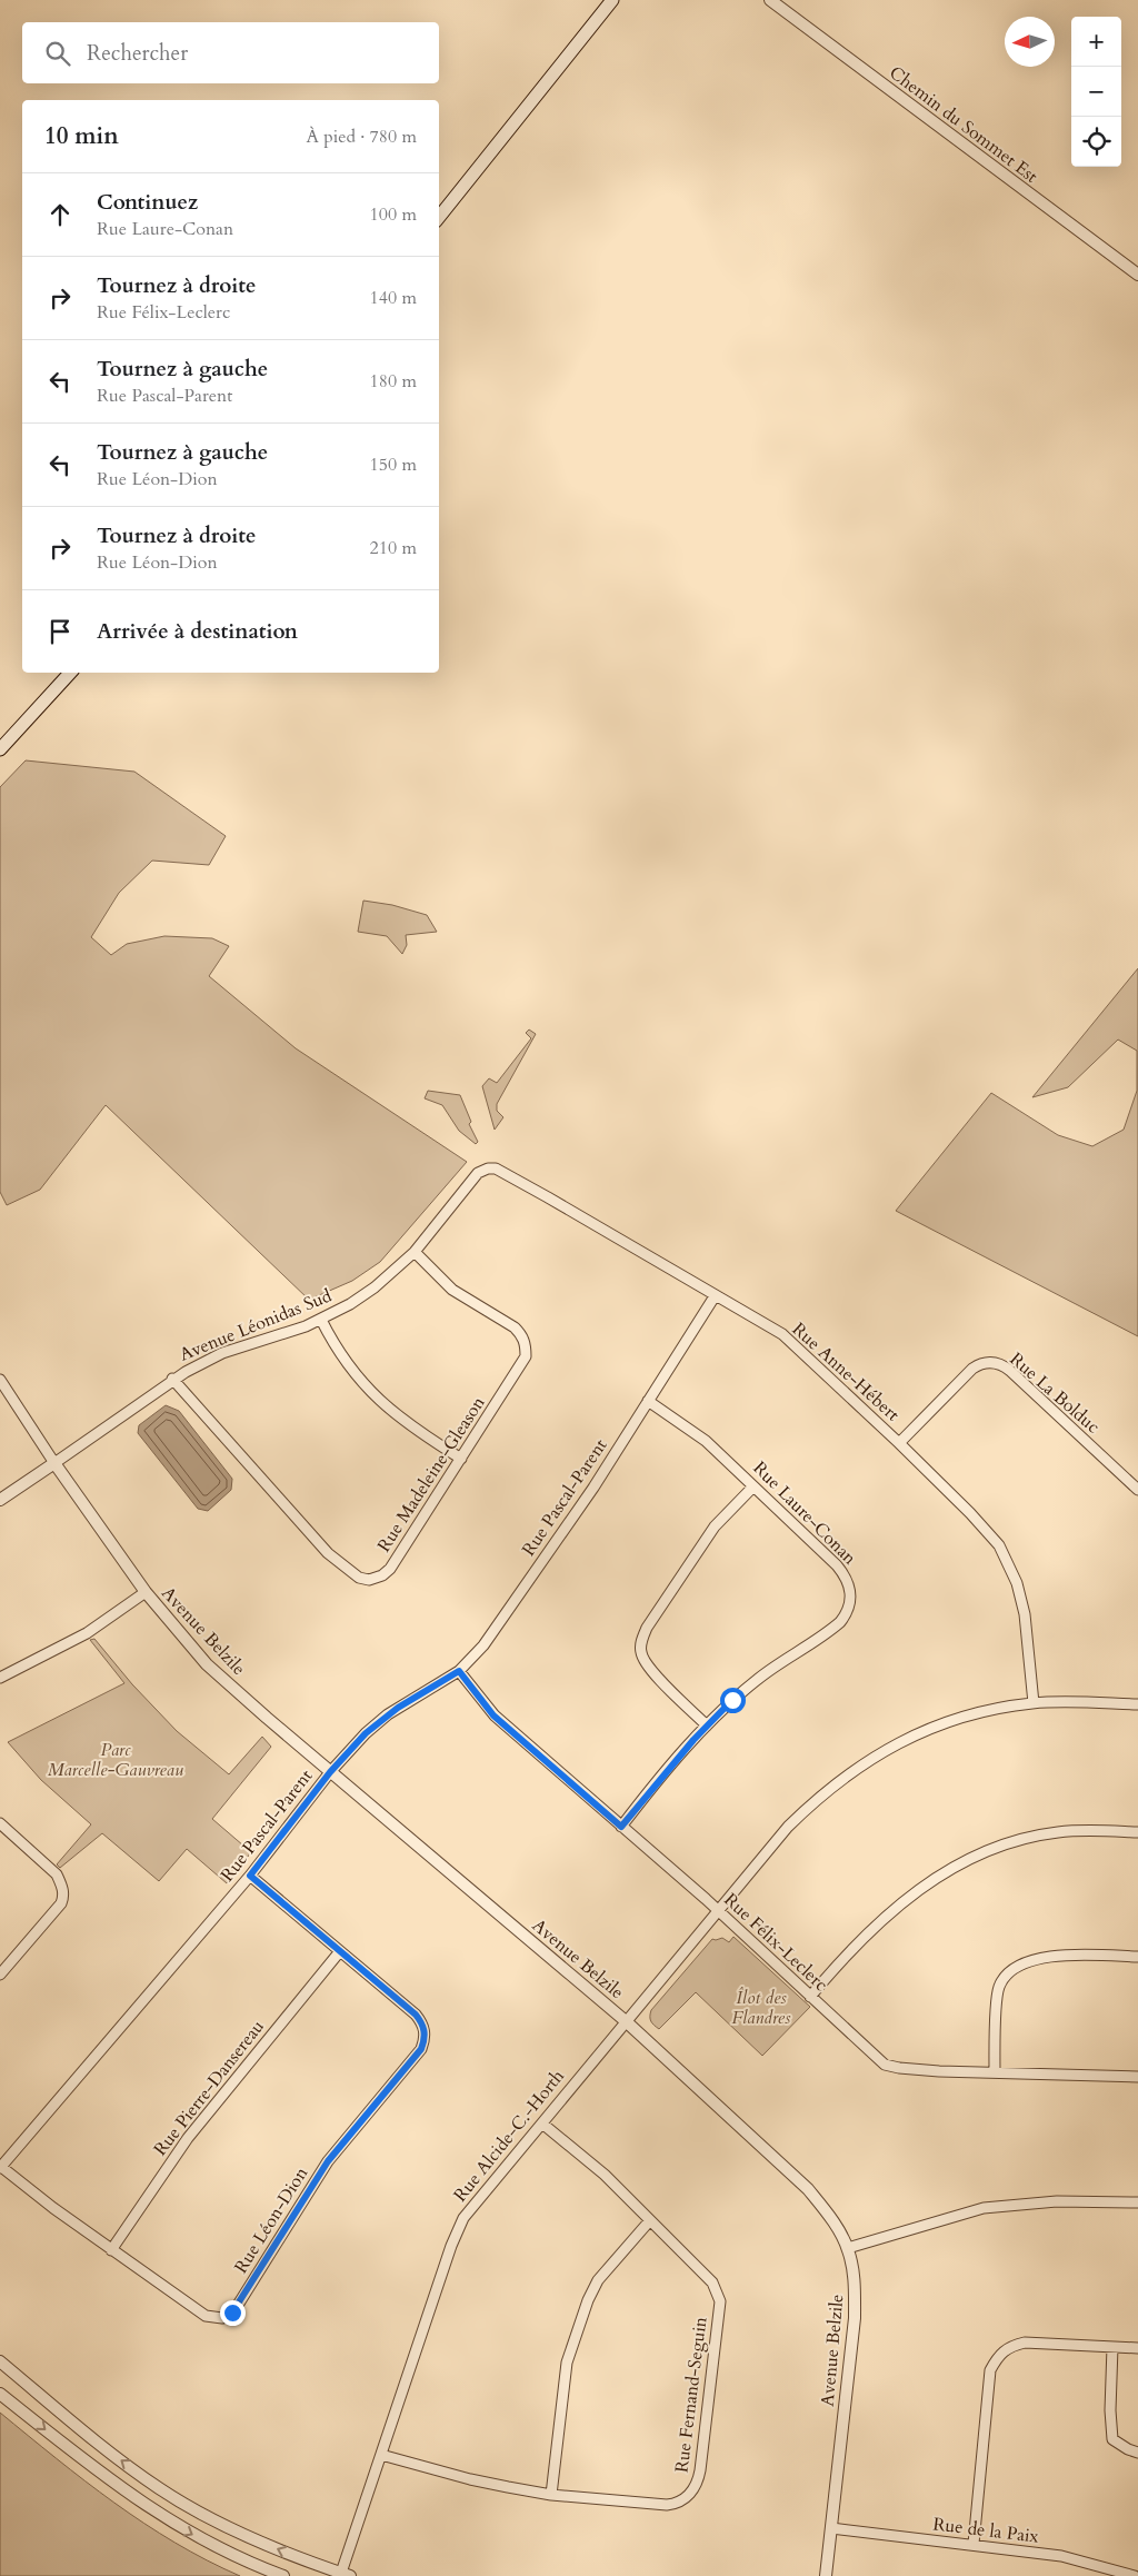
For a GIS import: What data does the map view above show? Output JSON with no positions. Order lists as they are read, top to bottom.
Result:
{
  "streets": {
    "street": [
      "Chemin du Sommet Est",
      "Avenue Léonidas Sud",
      "Rue Anne-Hébert",
      "Rue La Bolduc",
      "Rue Madeleine-Gleason",
      "Rue Pascal-Parent",
      "Rue Laure-Conan",
      "Avenue Belzile",
      "Rue Félix-Leclerc",
      "Rue Pierre-Dansereau",
      "Rue Alcide-C.-Horth",
      "Rue Léon-Dion",
      "Rue Fernand-Seguin",
      "Rue de la Paix"
    ]
  },
  "crossings": [
    ["Avenue Léonidas Sud", "Rue Anne-Hébert"],
    ["Avenue Léonidas Sud", "Rue Madeleine-Gleason"],
    ["Avenue Léonidas Sud", "Avenue Belzile"],
    ["Rue Anne-Hébert", "Rue La Bolduc"],
    ["Rue Anne-Hébert", "Rue Pascal-Parent"],
    ["Rue Anne-Hébert", "Rue Alcide-C.-Horth"],
    ["Rue Pascal-Parent", "Rue Laure-Conan"],
    ["Rue Pascal-Parent", "Avenue Belzile"],
    ["Rue Pascal-Parent", "Rue Félix-Leclerc"],
    ["Rue Pascal-Parent", "Rue Léon-Dion"],
    ["Rue Laure-Conan", "Rue Félix-Leclerc"],
    ["Avenue Belzile", "Rue Alcide-C.-Horth"],
    ["Avenue Belzile", "Rue de la Paix"],
    ["Rue Félix-Leclerc", "Rue Alcide-C.-Horth"],
    ["Rue Pierre-Dansereau", "Rue Léon-Dion"],
    ["Rue Alcide-C.-Horth", "Rue Fernand-Seguin"]
  ],
  "parks": ["Parc Marcelle-Gauvreau", "Îlot des Flandres"],
  "north": "left",
  "page": {
    "map_buttons": ["+", "−"],
    "search": "Rechercher",
    "heading": ["10 min", "À pied · 780 m"],
    "list": [
      ["Continuez", "Rue Laure-Conan", "100 m"],
      ["Tournez à droite", "Rue Félix-Leclerc", "140 m"],
      ["Tournez à gauche", "Rue Pascal-Parent", "180 m"],
      ["Tournez à gauche", "Rue Léon-Dion", "150 m"],
      ["Tournez à droite", "Rue Léon-Dion", "210 m"],
      "Arrivée à destination"
    ]
  }
}
